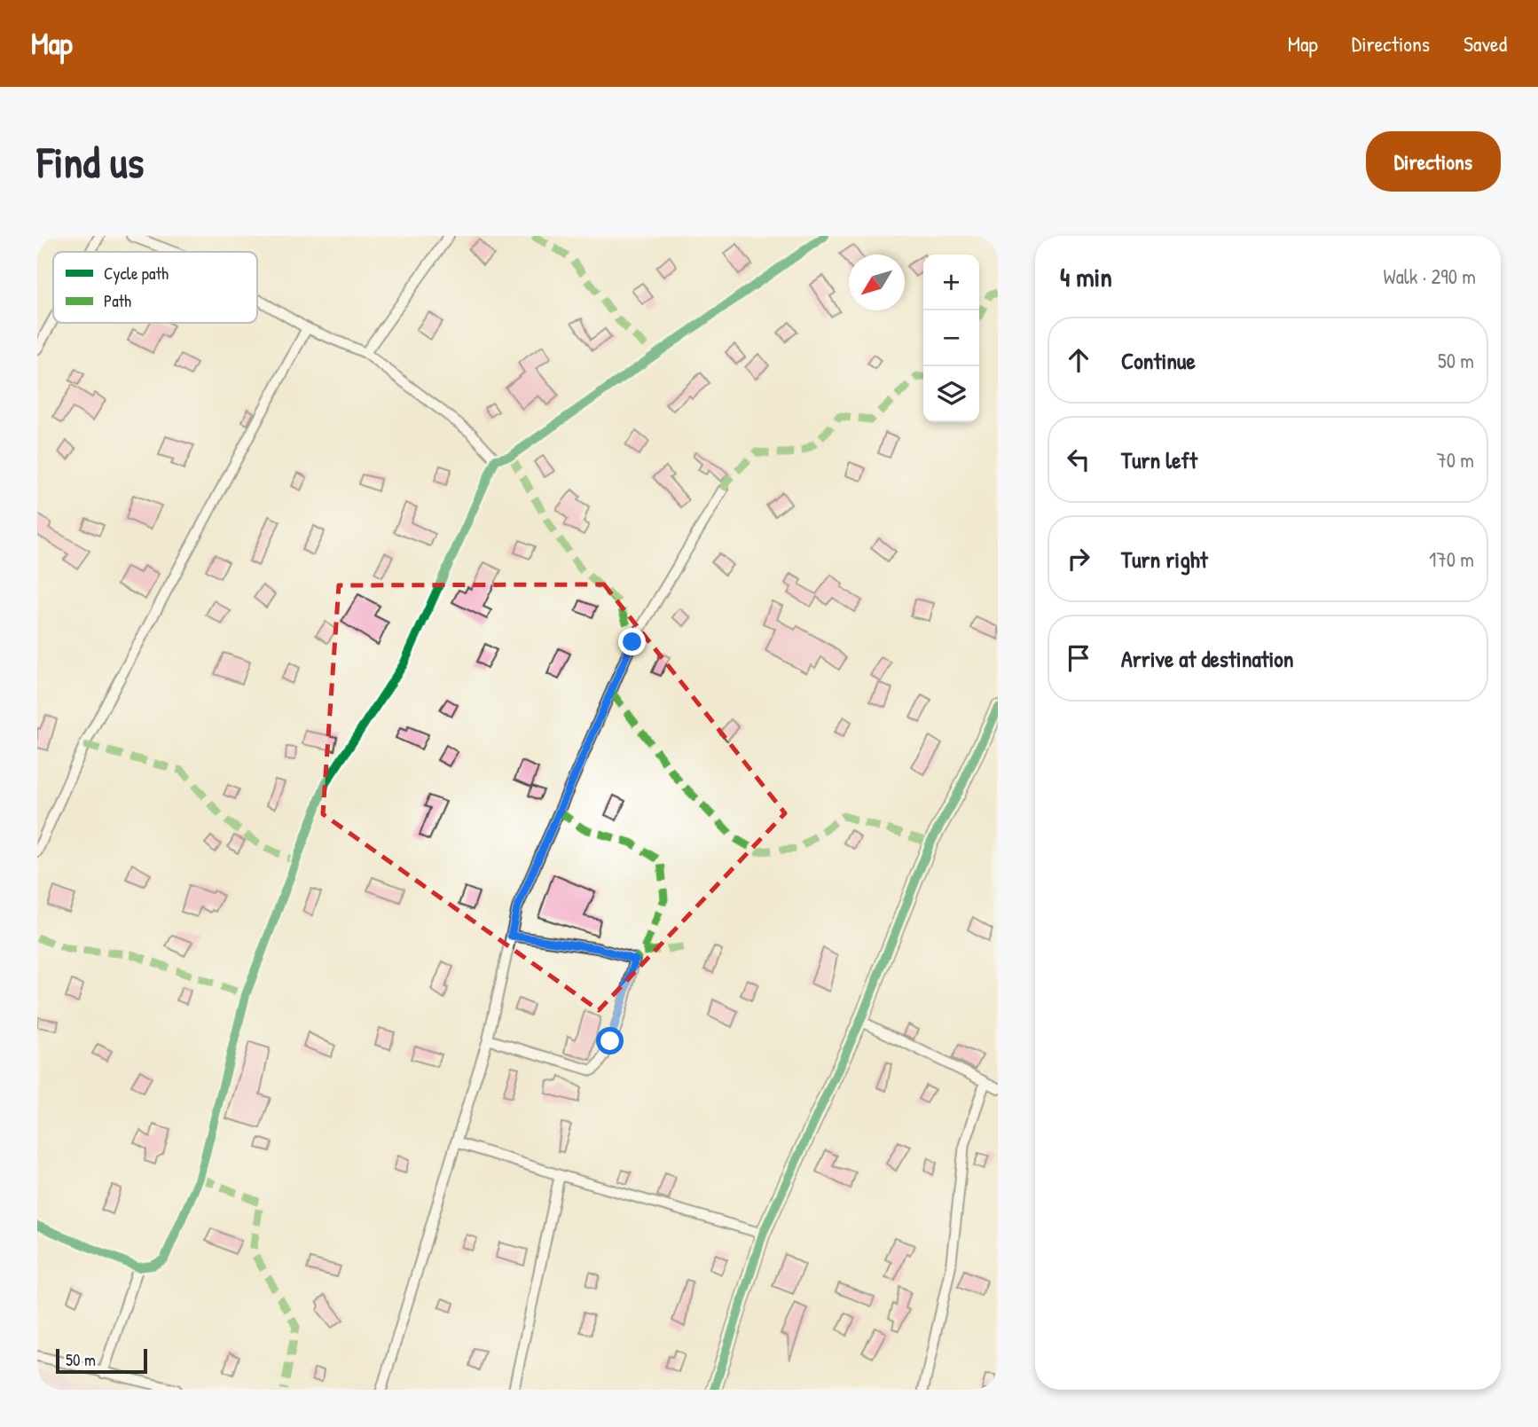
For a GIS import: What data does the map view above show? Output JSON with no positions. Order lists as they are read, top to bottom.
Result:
{
  "legend": ["Cycle path", "Path"],
  "scale_bar": "50 m",
  "north": "bottom left",
  "page": {
    "header": "Map",
    "nav": ["Map", "Directions", "Saved"],
    "buttons": "Directions",
    "title": "Find us",
    "heading": ["4 min", "Walk · 290 m"],
    "map_buttons": ["+", "−"],
    "list": [
      ["Continue", "50 m"],
      ["Turn left", "70 m"],
      ["Turn right", "170 m"],
      "Arrive at destination"
    ],
    "scale": "50 m"
  }
}
